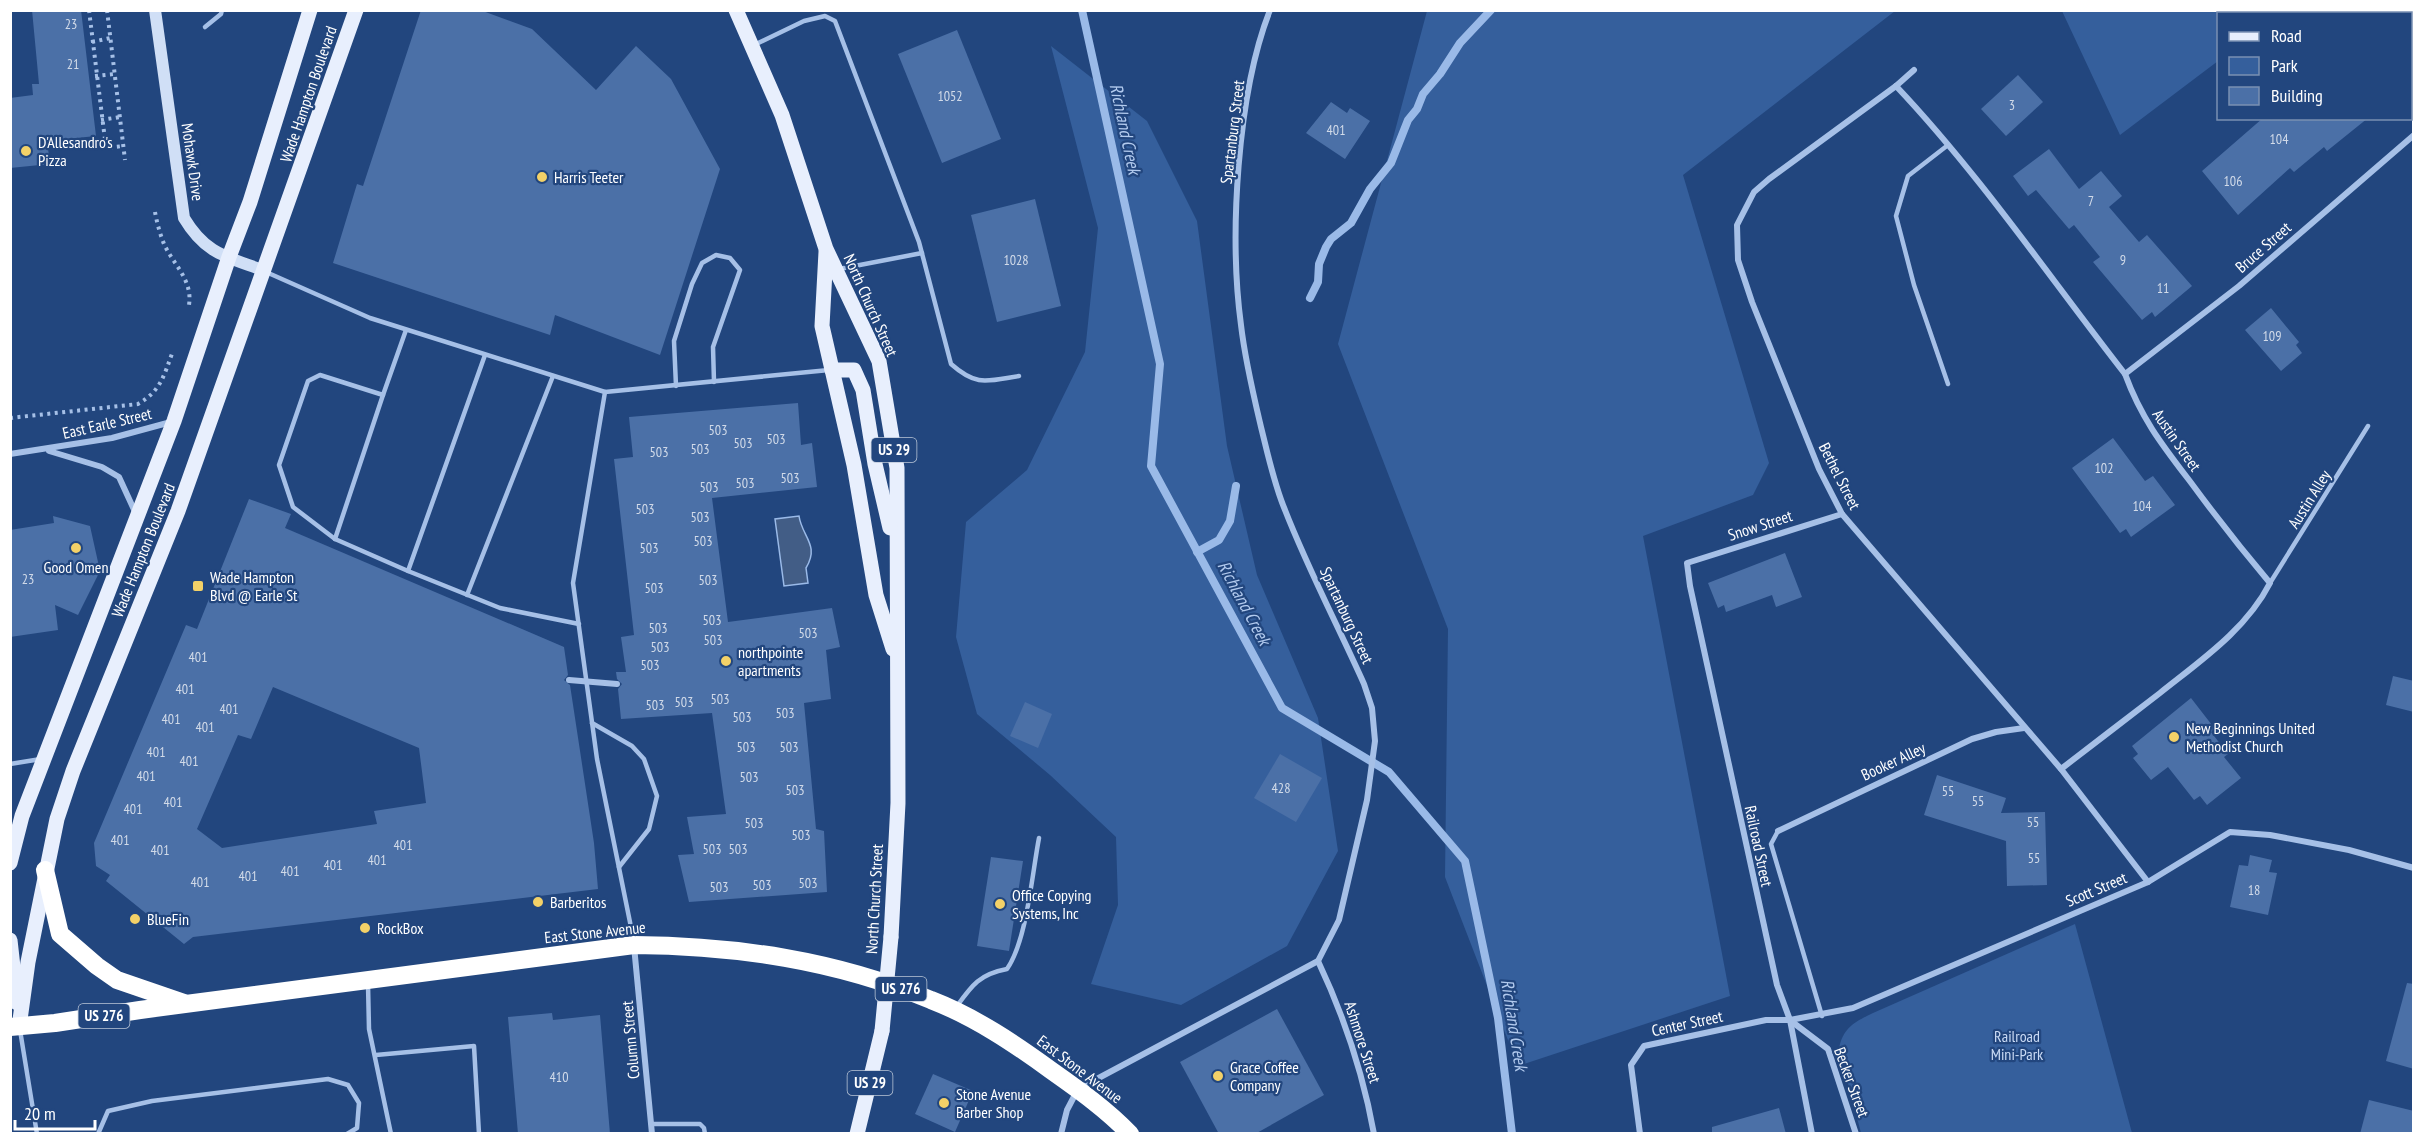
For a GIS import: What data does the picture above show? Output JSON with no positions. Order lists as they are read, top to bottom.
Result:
{
  "streets": {
    "highway": ["East Stone Avenue", "US 276"],
    "main road": ["Wade Hampton Boulevard", "North Church Street", "US 29"],
    "street": [
      "Spartanburg Street",
      "Mohawk Drive",
      "Bruce Street",
      "East Earle Street",
      "Austin Street",
      "Bethel Street",
      "Snow Street",
      "Booker Alley",
      "Railroad Street",
      "Scott Street",
      "Center Street",
      "Column Street",
      "Ashmore Street",
      "Becker Street"
    ],
    "lane": ["Austin Alley"]
  },
  "crossings": [
    ["Wade Hampton Boulevard", "Mohawk Drive"],
    ["Wade Hampton Boulevard", "East Earle Street"],
    ["Wade Hampton Boulevard", "East Stone Avenue"],
    ["Spartanburg Street", "Ashmore Street"],
    ["Bruce Street", "Austin Street"],
    ["Austin Street", "Bethel Street"],
    ["Austin Street", "Austin Alley"],
    ["Bethel Street", "Snow Street"],
    ["Bethel Street", "Booker Alley"],
    ["Bethel Street", "Scott Street"],
    ["Snow Street", "Railroad Street"],
    ["Railroad Street", "Scott Street"],
    ["Railroad Street", "Center Street"],
    ["Railroad Street", "Becker Street"],
    ["Scott Street", "Center Street"],
    ["Scott Street", "Becker Street"],
    ["East Stone Avenue", "Column Street"],
    ["Center Street", "Becker Street"]
  ],
  "water": ["Richland Creek"],
  "parks": ["Railroad Mini-Park"],
  "places": {
    "other": [
      "D'Allesandro's Pizza",
      "Harris Teeter",
      "Good Omen",
      "northpointe apartments",
      "New Beginnings United Methodist Church",
      "Barberitos",
      "Office Copying Systems, Inc",
      "BlueFin",
      "RockBox",
      "Grace Coffee Company",
      "Stone Avenue Barber Shop"
    ],
    "transit": ["Wade Hampton Blvd @ Earle St"]
  },
  "house_numbers": [
    "23",
    "21",
    "1052",
    "3",
    "401",
    "104",
    "106",
    "7",
    "1028",
    "9",
    "11",
    "109",
    "503",
    "503",
    "503",
    "503",
    "503",
    "102",
    "503",
    "503",
    "503",
    "104",
    "503",
    "503",
    "503",
    "503",
    "23",
    "503",
    "503",
    "503",
    "503",
    "503",
    "503",
    "503",
    "401",
    "503",
    "401",
    "503",
    "503",
    "503",
    "401",
    "503",
    "503",
    "401",
    "401",
    "503",
    "503",
    "401",
    "401",
    "401",
    "503",
    "428",
    "503",
    "55",
    "55",
    "401",
    "401",
    "55",
    "503",
    "503",
    "401",
    "401",
    "503",
    "503",
    "401",
    "55",
    "401",
    "401",
    "401",
    "401",
    "401",
    "503",
    "503",
    "503",
    "18",
    "410"
  ],
  "legend": ["Road", "Park", "Building"],
  "scale_bar": "20 m"
}
